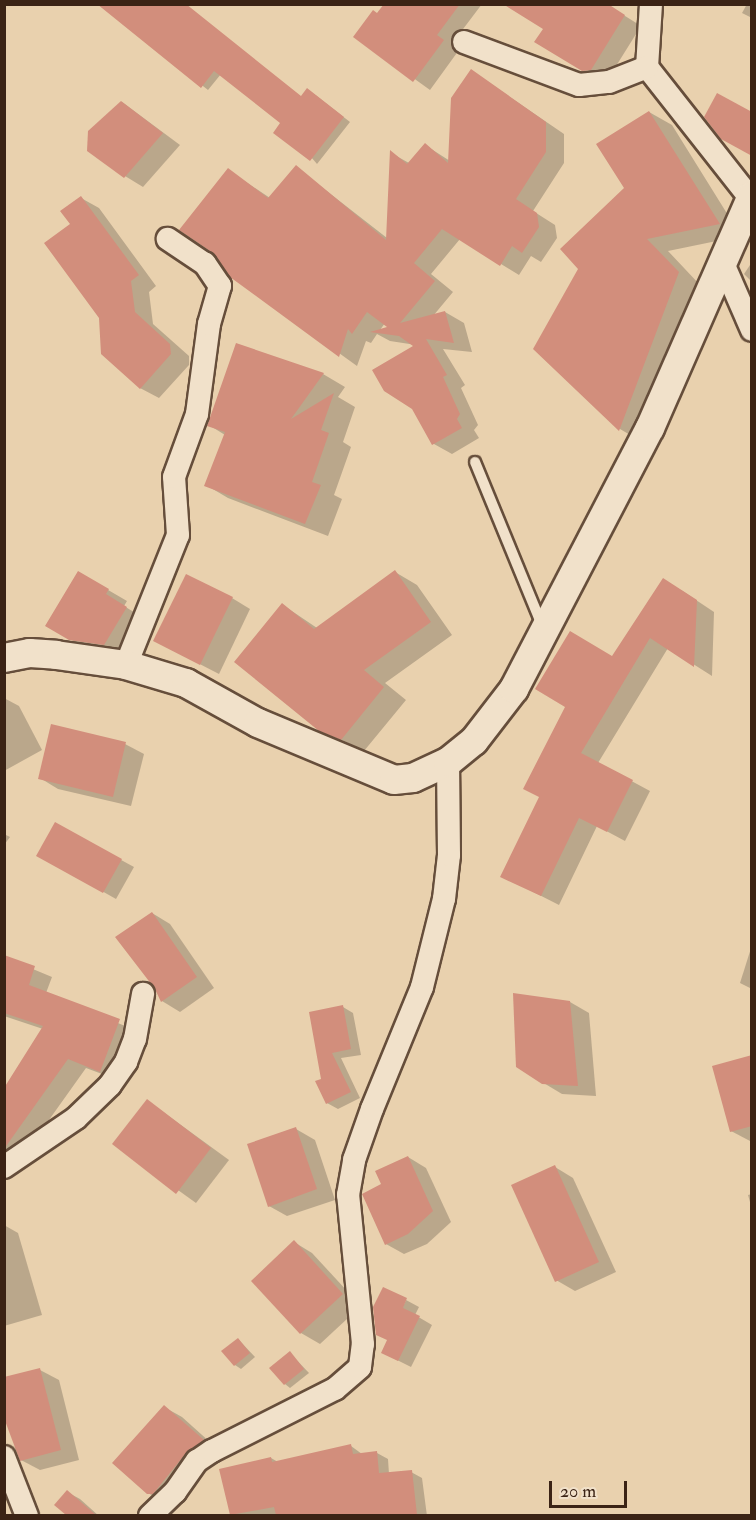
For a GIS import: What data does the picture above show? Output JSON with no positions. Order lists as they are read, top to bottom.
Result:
{
  "scale_bar": "20 m"
}
